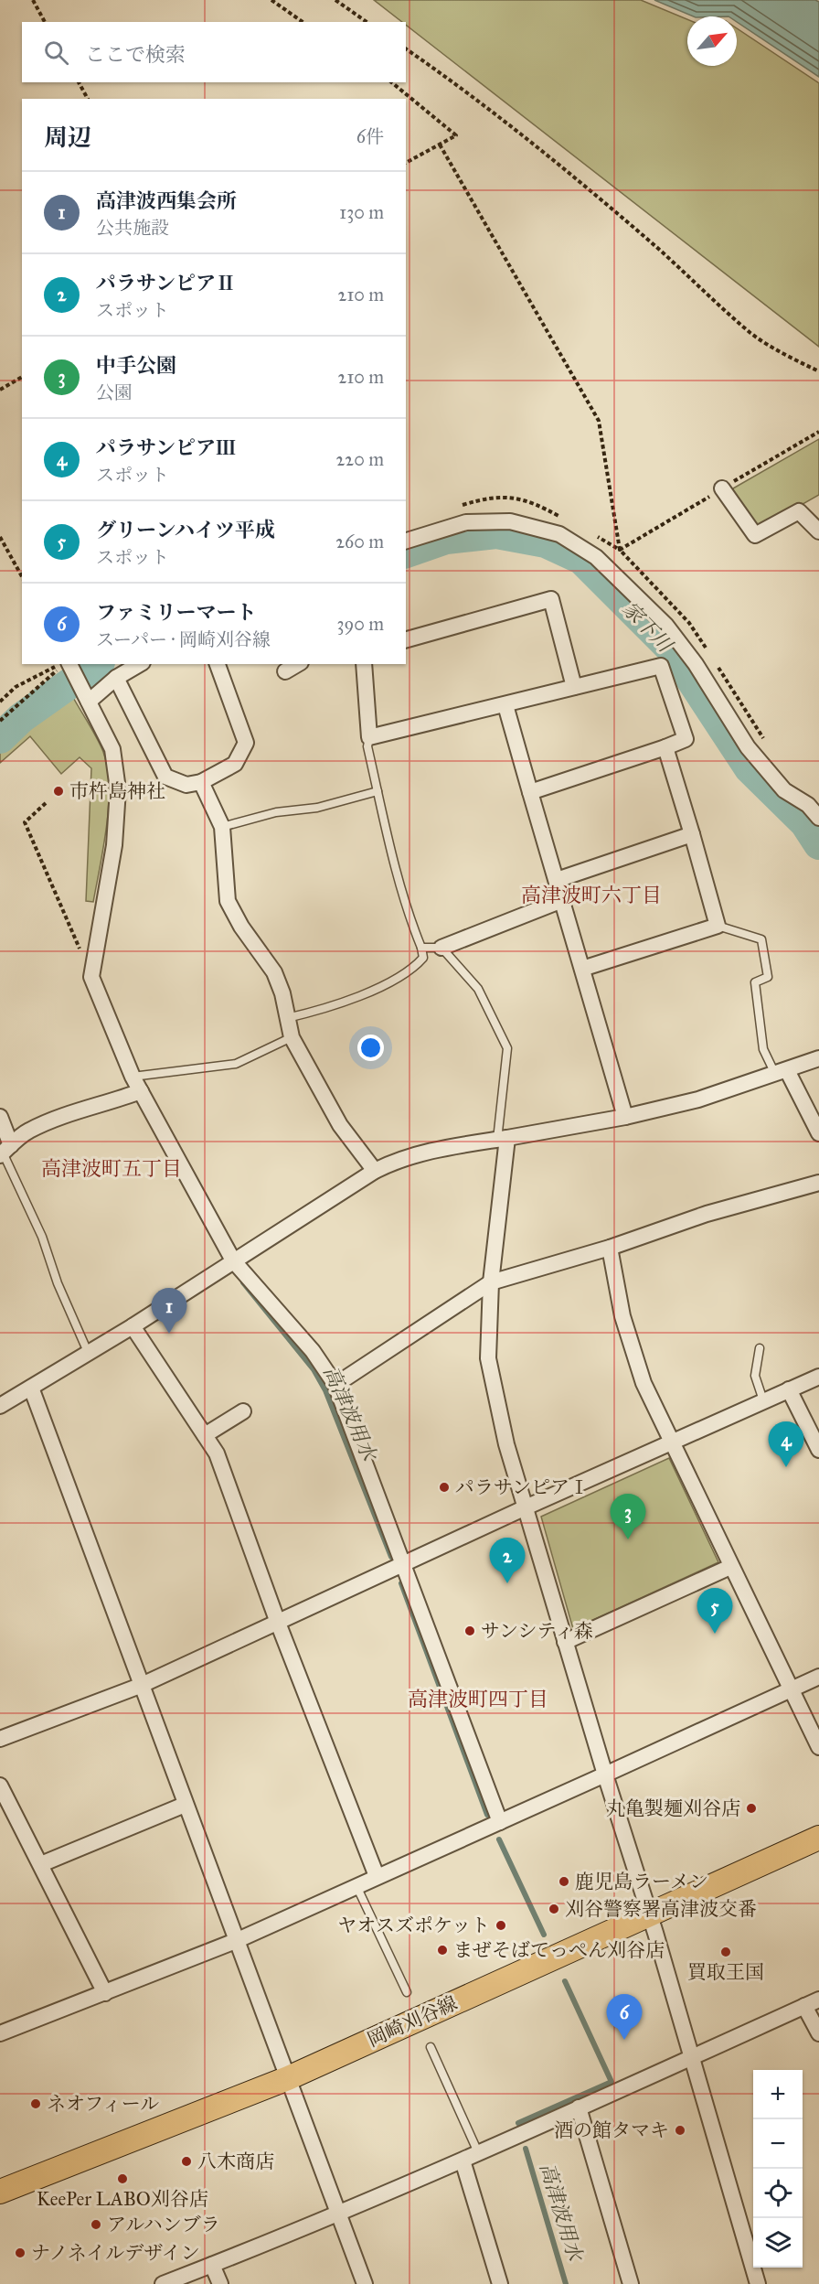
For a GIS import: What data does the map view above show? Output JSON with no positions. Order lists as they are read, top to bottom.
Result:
{
  "streets": {
    "main road": ["岡崎刈谷線"]
  },
  "districts": ["高津波町六丁目", "高津波町五丁目", "高津波町四丁目"],
  "water": ["家下川", "高津波用水"],
  "places": [
    "市杵島神社",
    "パラサンピアⅠ",
    "サンシティ森",
    "丸亀製麺刈谷店",
    "鹿児島ラーメン",
    "刈谷警察署高津波交番",
    "ヤオスズポケット",
    "まぜそばてっぺん刈谷店",
    "買取王国",
    "ネオフィール",
    "酒の館タマキ",
    "八木商店",
    "KeePer LABO刈谷店",
    "アルハンブラ",
    "ナノネイルデザイン"
  ],
  "north": "top right",
  "page": {
    "search": "ここで検索",
    "heading": ["周辺", "6件"],
    "list": [
      {
        "mark": "1",
        "name": "高津波西集会所",
        "note": "公共施設",
        "value": "130 m"
      },
      {
        "mark": "2",
        "name": "パラサンピアⅡ",
        "note": "スポット",
        "value": "210 m"
      },
      {
        "mark": "3",
        "name": "中手公園",
        "note": "公園",
        "value": "210 m"
      },
      {
        "mark": "4",
        "name": "パラサンピアⅢ",
        "note": "スポット",
        "value": "220 m"
      },
      {
        "mark": "5",
        "name": "グリーンハイツ平成",
        "note": "スポット",
        "value": "260 m"
      },
      {
        "mark": "6",
        "name": "ファミリーマート",
        "note": "スーパー · 岡崎刈谷線",
        "value": "390 m"
      }
    ],
    "pins": [
      "1",
      "4",
      "3",
      "2",
      "5",
      "6"
    ],
    "map_buttons": ["+", "−"]
  }
}
